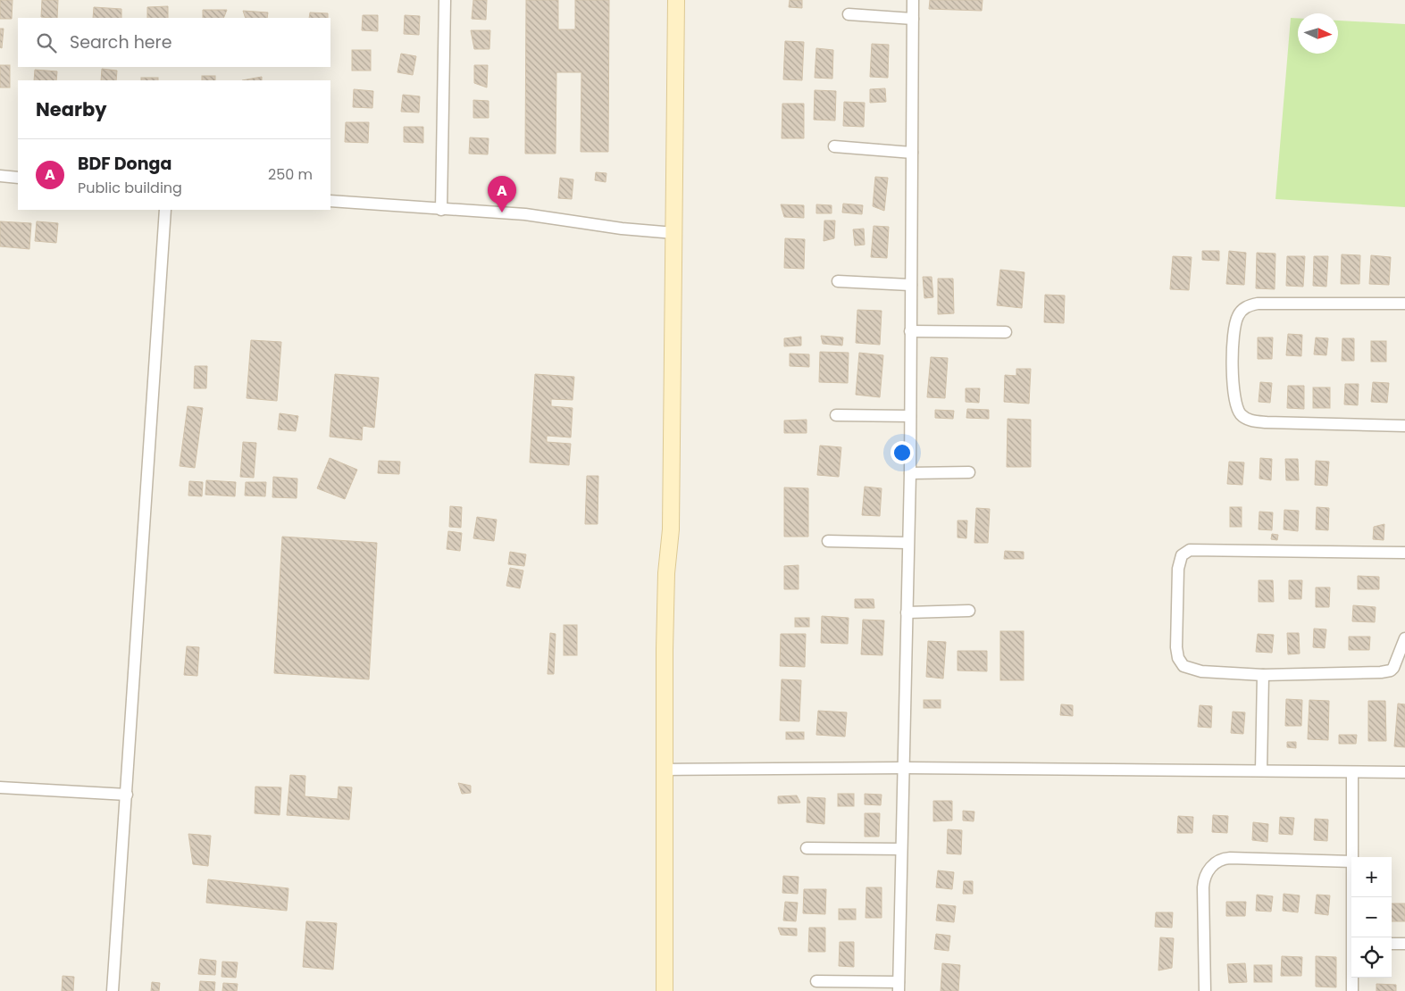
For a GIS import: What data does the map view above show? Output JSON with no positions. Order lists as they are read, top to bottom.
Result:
{
  "north": "right",
  "page": {
    "search": "Search here",
    "heading": "Nearby",
    "list": [
      {
        "mark": "A",
        "name": "BDF Donga",
        "note": "Public building",
        "value": "250 m"
      }
    ],
    "pins": "A",
    "map_buttons": ["+", "−"]
  }
}
